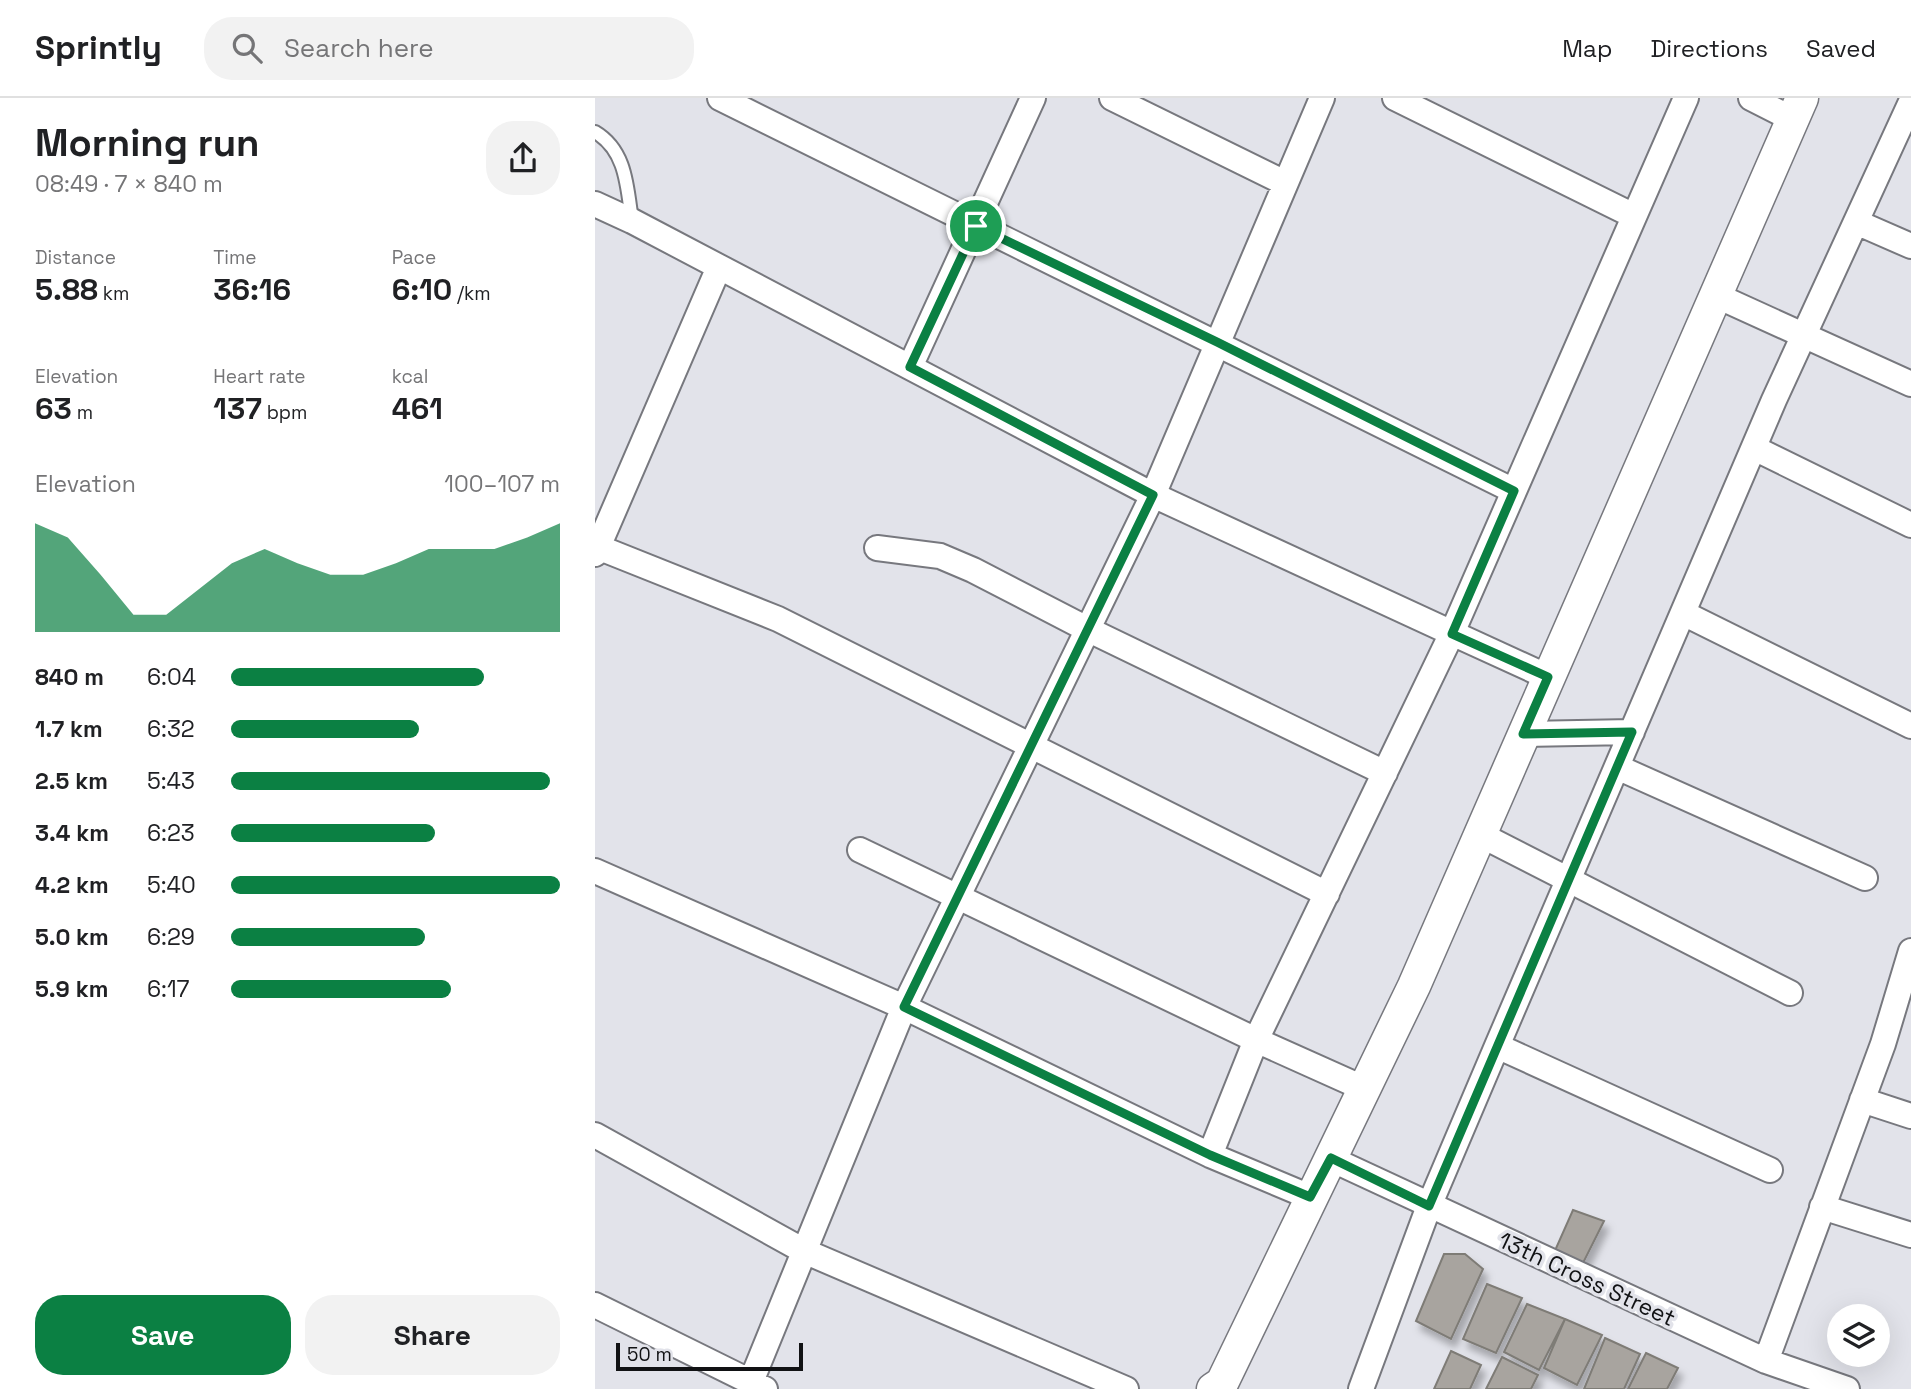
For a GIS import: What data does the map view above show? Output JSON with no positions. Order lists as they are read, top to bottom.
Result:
{
  "streets": {
    "street": ["13th Cross Street"]
  },
  "scale_bar": "50 m",
  "page": {
    "header": "Sprintly",
    "search": "Search here",
    "nav": ["Map", "Directions", "Saved"],
    "heading": ["Morning run", "08:49 · 7 × 840 m"],
    "stats": [
      ["Distance", "5.88 km"],
      ["Time", "36:16"],
      ["Pace", "6:10 /km"],
      ["Elevation", "63 m"],
      ["Heart rate", "137 bpm"],
      ["kcal", "461"]
    ],
    "chart": ["Elevation", "100–107 m"],
    "list": [
      {
        "name": "840 m",
        "note": "6:04"
      },
      {
        "name": "1.7 km",
        "note": "6:32"
      },
      {
        "name": "2.5 km",
        "note": "5:43"
      },
      {
        "name": "3.4 km",
        "note": "6:23"
      },
      {
        "name": "4.2 km",
        "note": "5:40"
      },
      {
        "name": "5.0 km",
        "note": "6:29"
      },
      {
        "name": "5.9 km",
        "note": "6:17"
      }
    ],
    "buttons": ["Save", "Share"],
    "scale": "50 m"
  }
}
